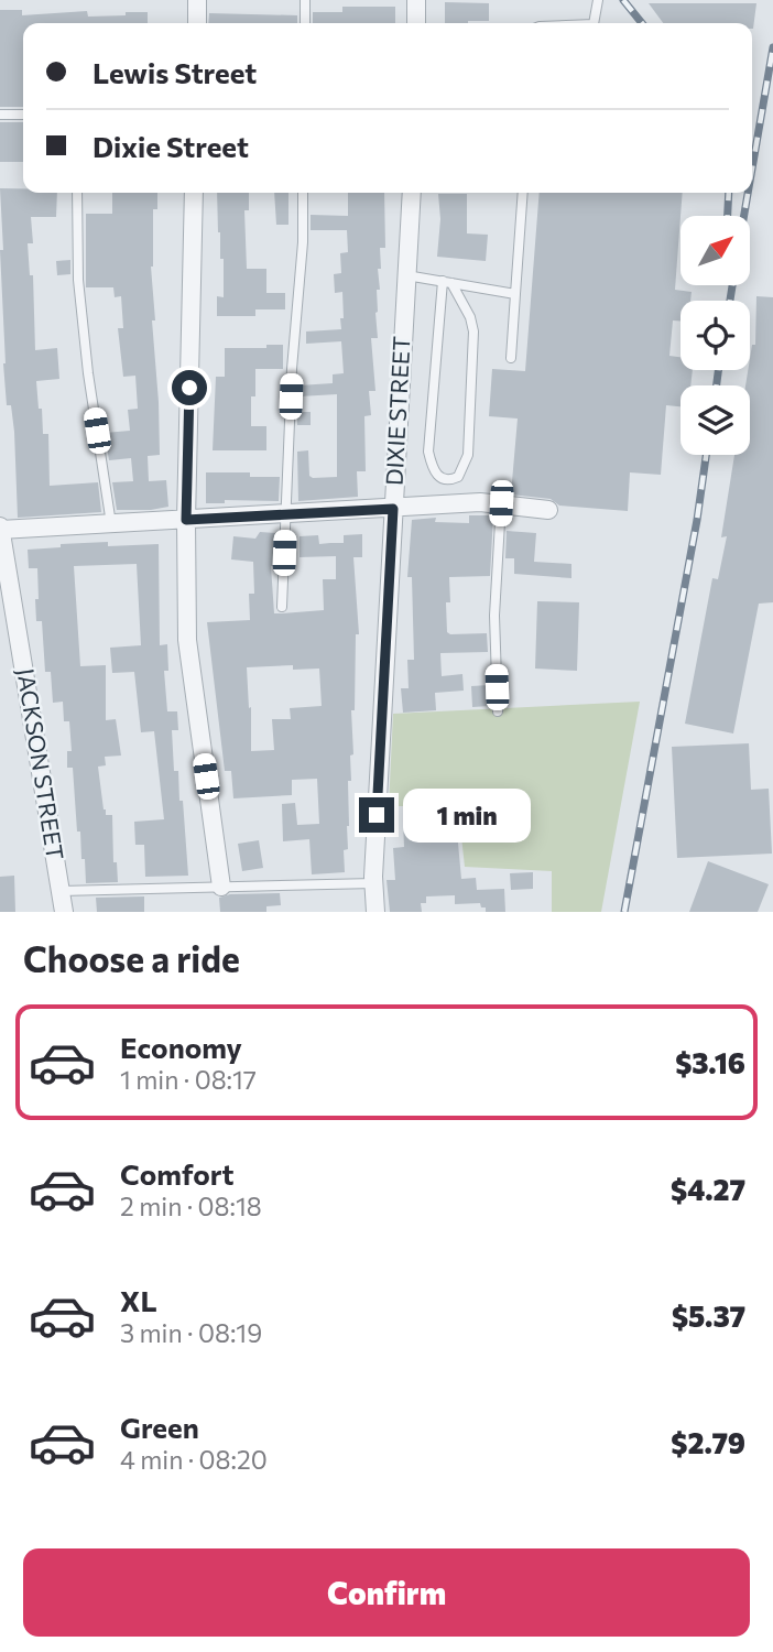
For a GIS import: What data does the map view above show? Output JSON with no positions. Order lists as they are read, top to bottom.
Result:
{
  "streets": {
    "street": ["DIXIE STREET", "JACKSON STREET"]
  },
  "north": "top right",
  "page": {
    "banner": ["Lewis Street", "Dixie Street"],
    "bubble": "1 min",
    "heading": "Choose a ride",
    "list": [
      {
        "name": "Economy",
        "note": "1 min · 08:17",
        "value": "$3.16"
      },
      {
        "name": "Comfort",
        "note": "2 min · 08:18",
        "value": "$4.27"
      },
      {
        "name": "XL",
        "note": "3 min · 08:19",
        "value": "$5.37"
      },
      {
        "name": "Green",
        "note": "4 min · 08:20",
        "value": "$2.79"
      }
    ],
    "buttons": "Confirm"
  }
}
